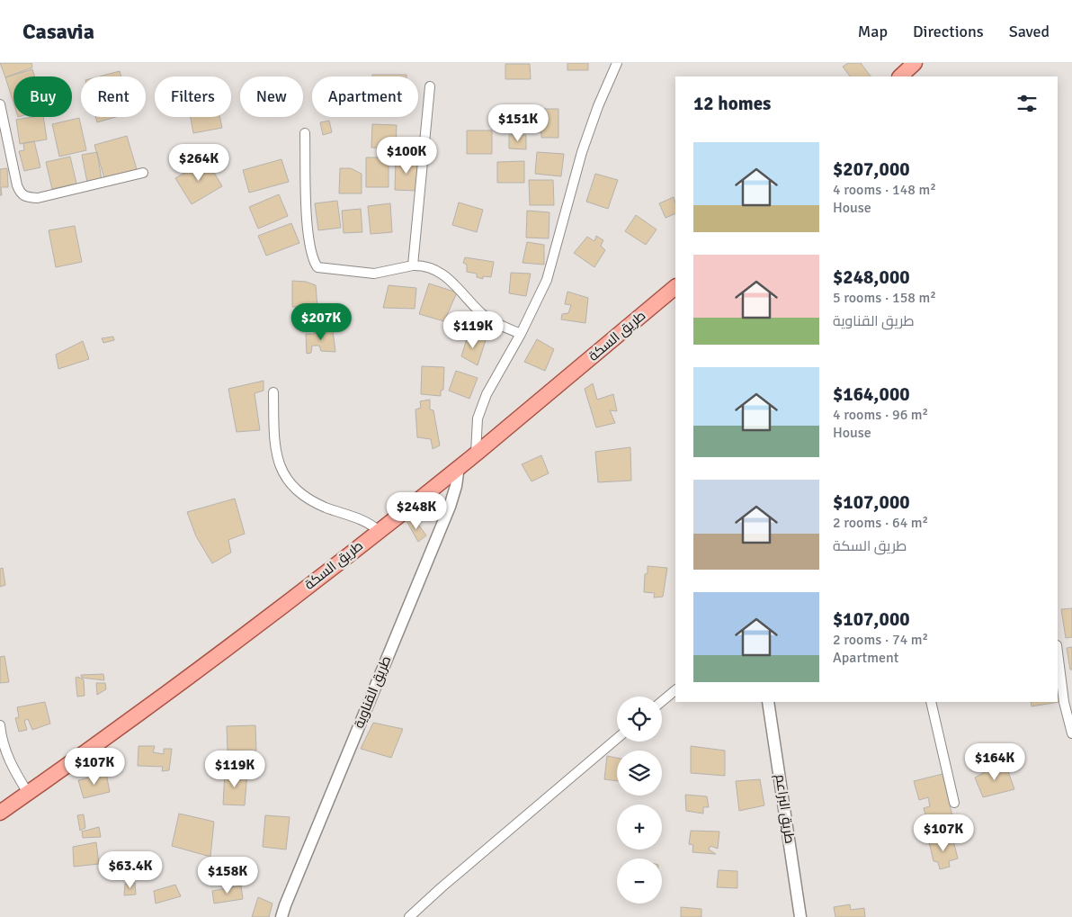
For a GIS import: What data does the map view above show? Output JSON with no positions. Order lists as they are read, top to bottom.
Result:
{
  "streets": {
    "main road": ["طريق السكة"],
    "street": ["طريق القناوية", "طريق البراعم"]
  },
  "crossings": [
    ["طريق السكة", "طريق القناوية"]
  ],
  "page": {
    "header": "Casavia",
    "nav": ["Map", "Directions", "Saved"],
    "chip": [
      "Buy",
      "Rent",
      "Filters",
      "New",
      "Apartment"
    ],
    "heading": "12 homes",
    "price": [
      "$151K",
      "$100K",
      "$264K",
      "$207K",
      "$119K",
      "$248K",
      "$164K",
      "$107K",
      "$119K",
      "$107K",
      "$63.4K",
      "$158K"
    ],
    "list": [
      {
        "name": "$207,000",
        "note": "4 rooms · 148 m² · House"
      },
      {
        "name": "$248,000",
        "note": "5 rooms · 158 m² · طريق القناوية"
      },
      {
        "name": "$164,000",
        "note": "4 rooms · 96 m² · House"
      },
      {
        "name": "$107,000",
        "note": "2 rooms · 64 m² · طريق السكة"
      },
      {
        "name": "$107,000",
        "note": "2 rooms · 74 m² · Apartment"
      }
    ],
    "map_buttons": ["+", "−"]
  }
}
